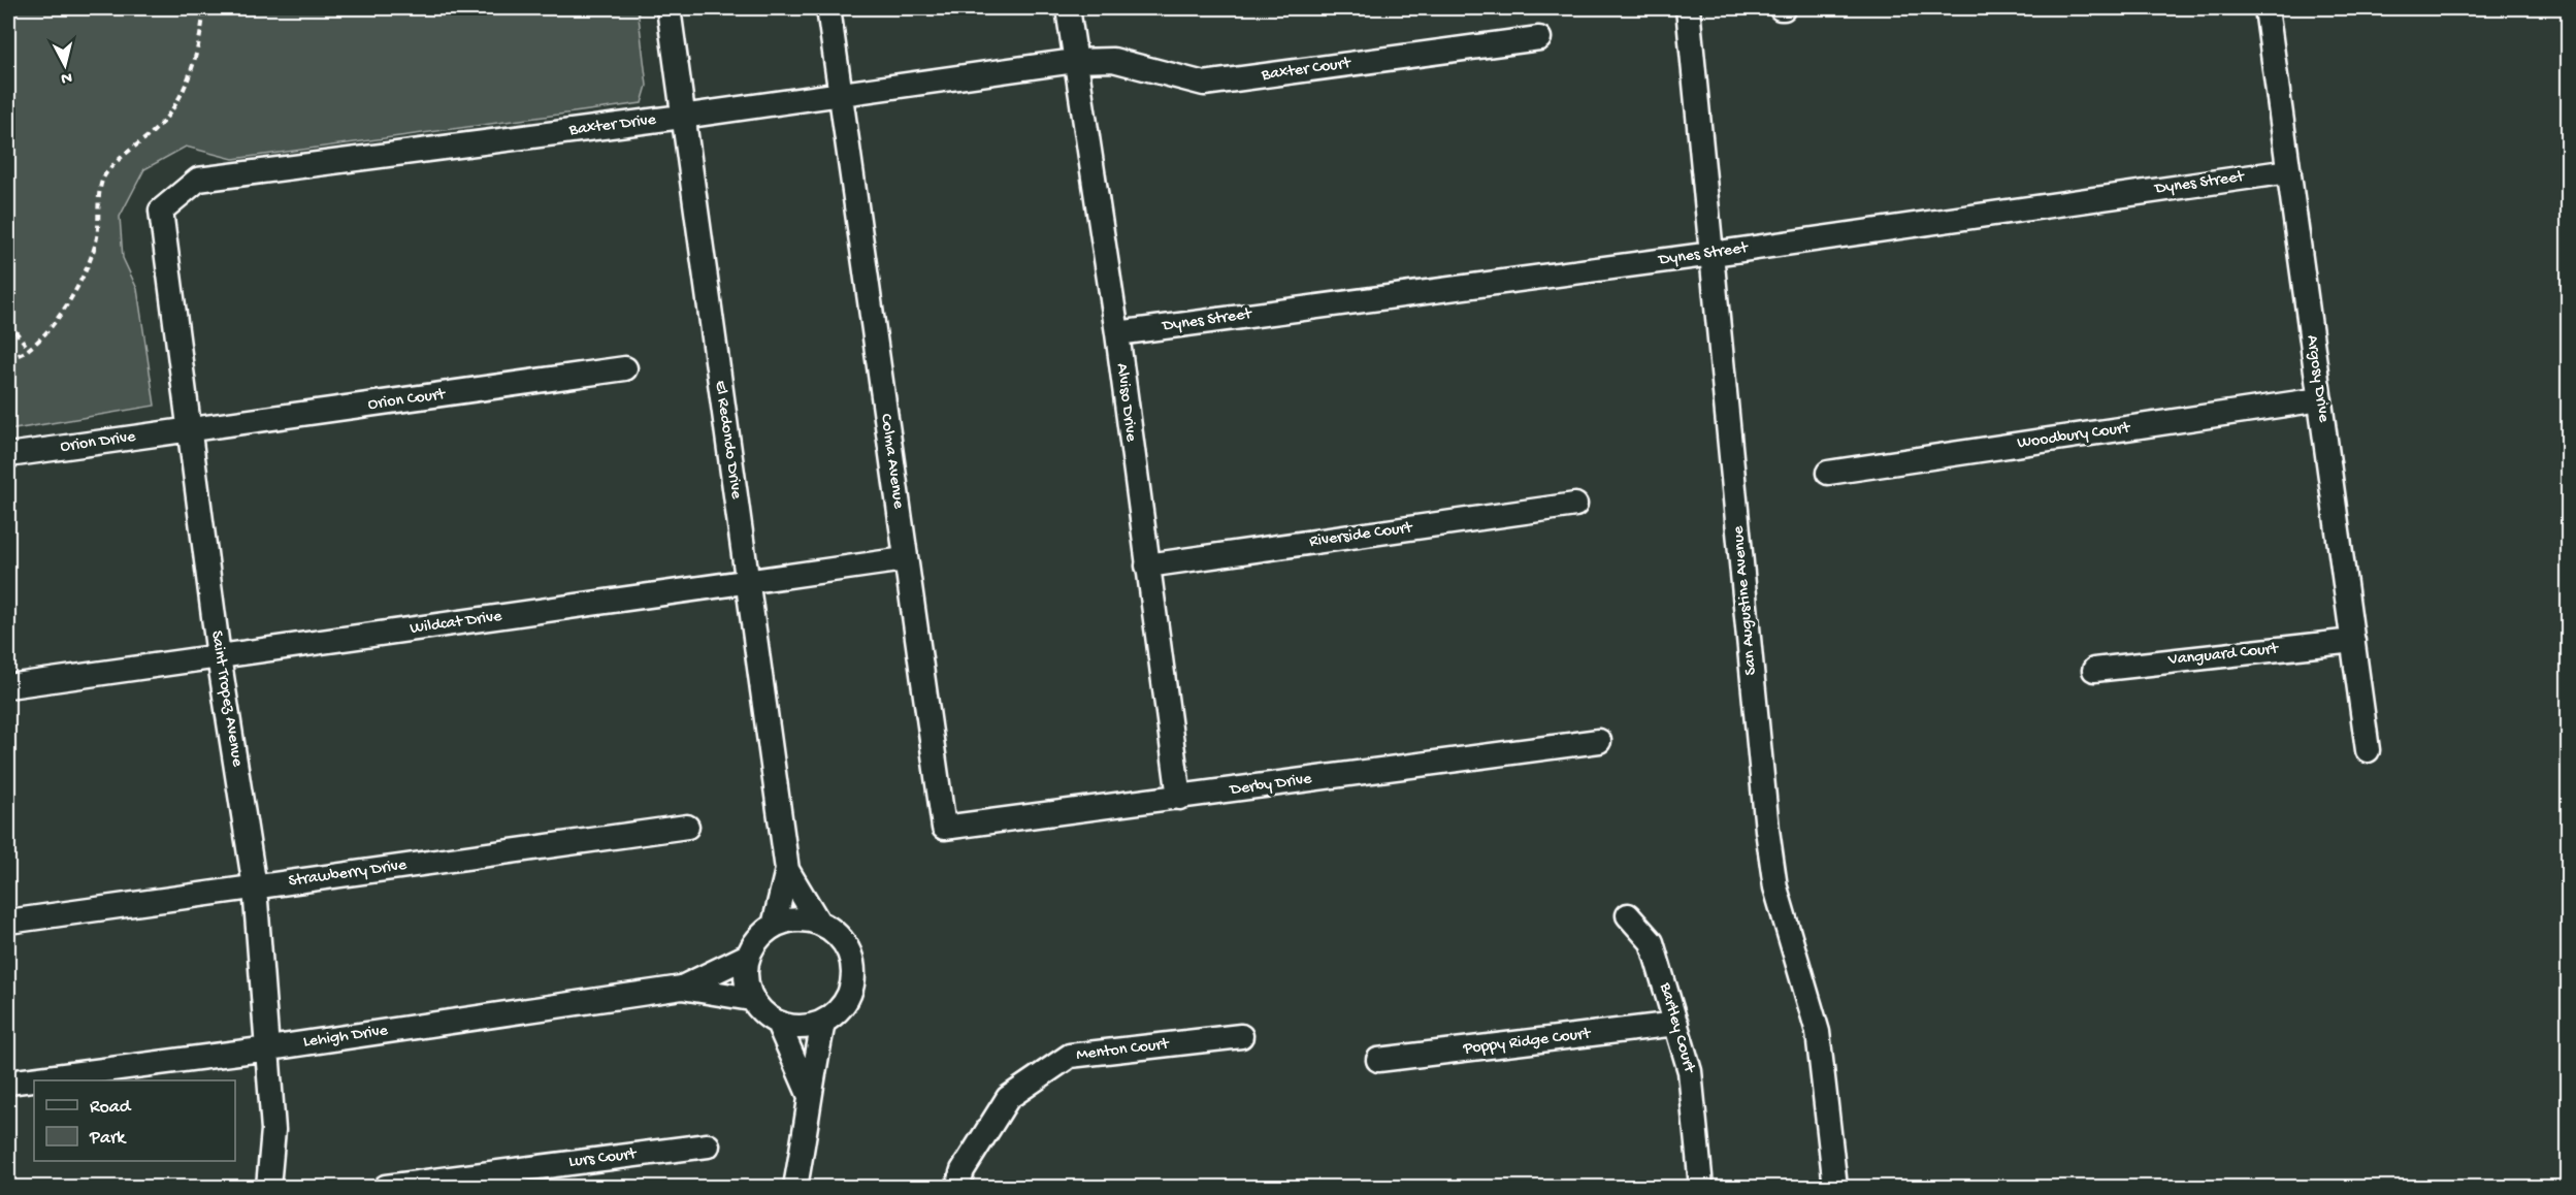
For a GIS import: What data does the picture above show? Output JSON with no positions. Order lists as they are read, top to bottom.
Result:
{
  "streets": {
    "street": [
      "Baxter Court",
      "Baxter Drive",
      "Dynes Street",
      "Argosy Drive",
      "Orion Court",
      "Alviso Drive",
      "Woodbury Court",
      "El Redondo Drive",
      "Orion Drive",
      "Colma Avenue",
      "Riverside Court",
      "San Augustine Avenue",
      "Wildcat Drive",
      "Vanguard Court",
      "Saint Tropez Avenue",
      "Derby Drive",
      "Strawberry Drive",
      "Bartley Court",
      "Lehigh Drive",
      "Poppy Ridge Court",
      "Menton Court",
      "Lurs Court"
    ]
  },
  "crossings": [
    ["Baxter Court", "Baxter Drive"],
    ["Baxter Court", "Alviso Drive"],
    ["Baxter Drive", "Alviso Drive"],
    ["Baxter Drive", "El Redondo Drive"],
    ["Baxter Drive", "Colma Avenue"],
    ["Baxter Drive", "Saint Tropez Avenue"],
    ["Dynes Street", "Argosy Drive"],
    ["Dynes Street", "Alviso Drive"],
    ["Dynes Street", "San Augustine Avenue"],
    ["Argosy Drive", "Woodbury Court"],
    ["Argosy Drive", "Vanguard Court"],
    ["Orion Court", "Orion Drive"],
    ["Orion Court", "Saint Tropez Avenue"],
    ["Alviso Drive", "Riverside Court"],
    ["Alviso Drive", "Derby Drive"],
    ["El Redondo Drive", "Wildcat Drive"],
    ["El Redondo Drive", "Lehigh Drive"],
    ["Orion Drive", "Saint Tropez Avenue"],
    ["Colma Avenue", "Wildcat Drive"],
    ["Colma Avenue", "Derby Drive"],
    ["Wildcat Drive", "Saint Tropez Avenue"],
    ["Saint Tropez Avenue", "Strawberry Drive"],
    ["Saint Tropez Avenue", "Lehigh Drive"],
    ["Bartley Court", "Poppy Ridge Court"]
  ],
  "legend": ["Road", "Park"],
  "north": "bottom"
}
